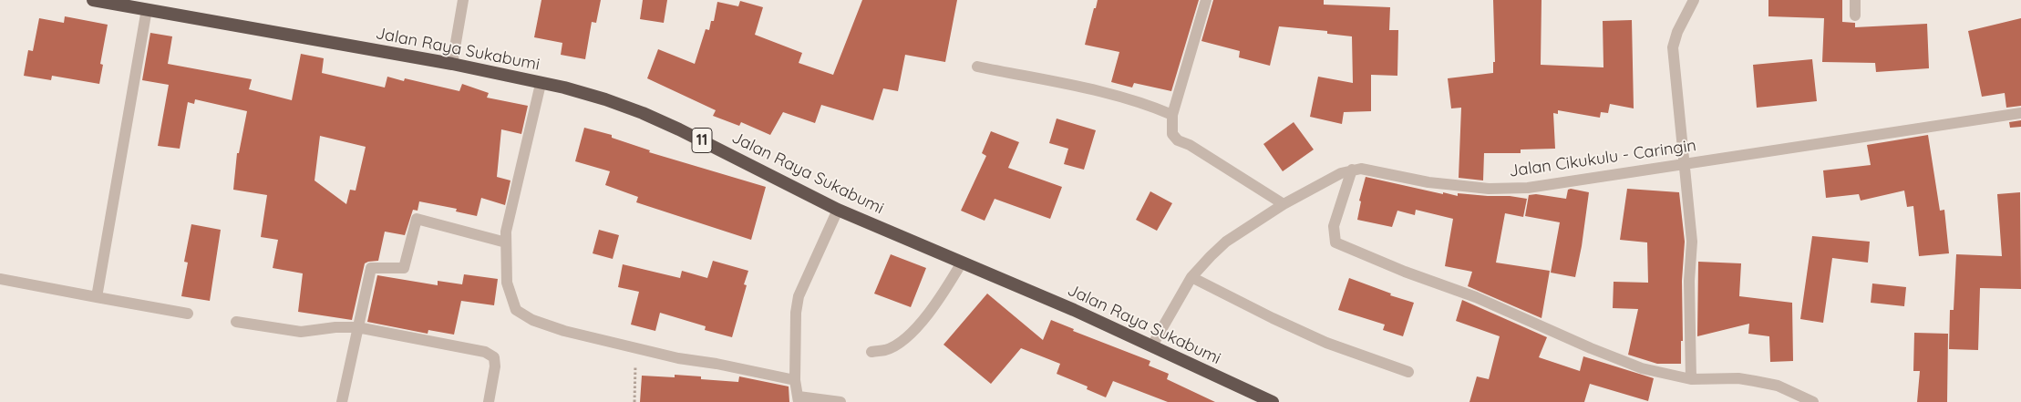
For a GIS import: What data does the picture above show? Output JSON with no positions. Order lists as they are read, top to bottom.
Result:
{
  "streets": {
    "highway": ["Jalan Raya Sukabumi", "11"],
    "street": ["Jalan Cikukulu - Caringin"]
  },
  "crossings": [
    ["Jalan Raya Sukabumi", "Jalan Cikukulu - Caringin"]
  ]
}
